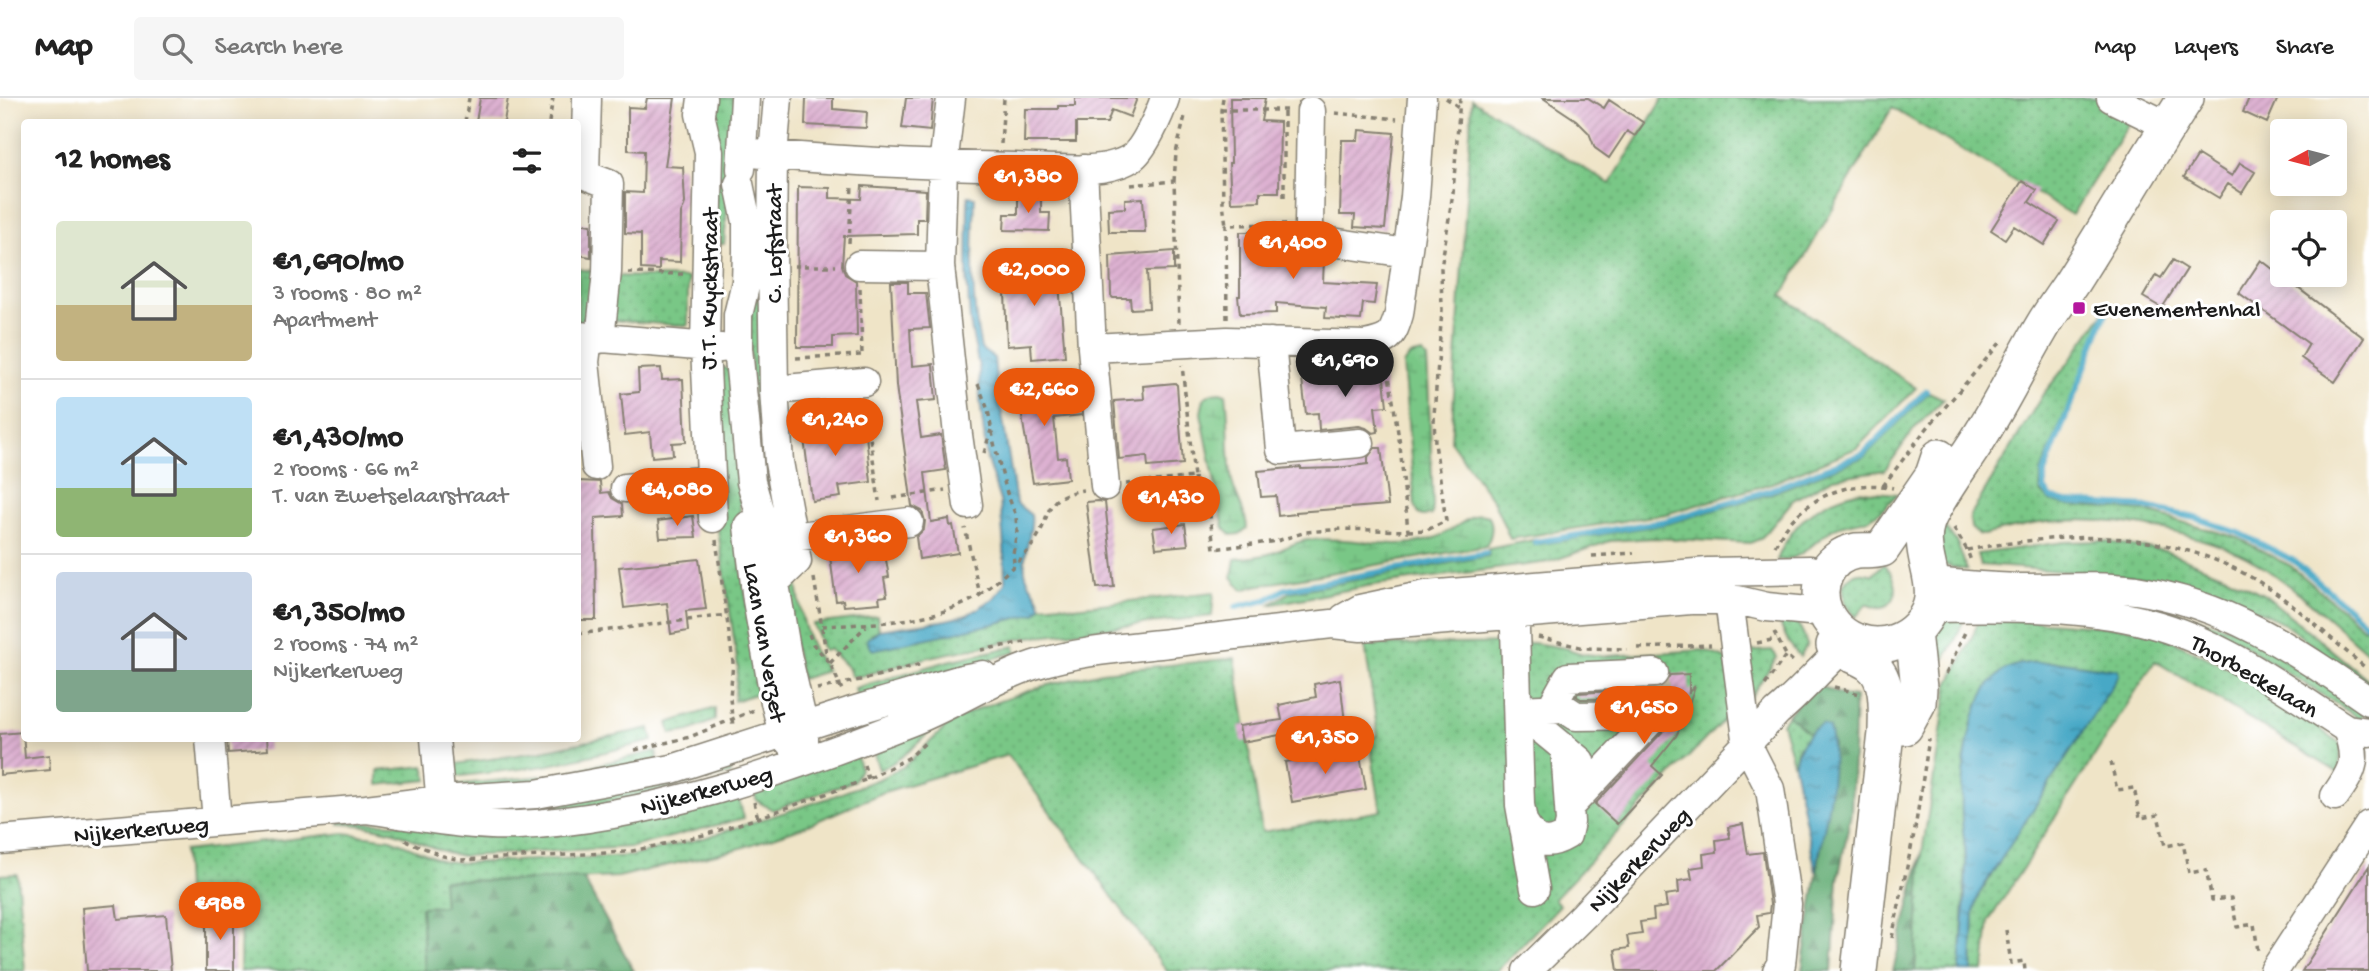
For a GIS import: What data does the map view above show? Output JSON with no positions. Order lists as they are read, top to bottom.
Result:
{
  "streets": {
    "street": [
      "C. Lofstraat",
      "J.T. Kuyckstraat",
      "Laan van Verzet",
      "Thorbeckelaan",
      "Nijkerkerweg"
    ]
  },
  "crossings": [
    ["C. Lofstraat", "Laan van Verzet"],
    ["Laan van Verzet", "Nijkerkerweg"]
  ],
  "places": {
    "transit": ["Evenementenhal"]
  },
  "north": "left",
  "page": {
    "header": "Map",
    "search": "Search here",
    "nav": ["Map", "Layers", "Share"],
    "heading": "12 homes",
    "price": [
      "€1,380",
      "€1,400",
      "€2,000",
      "€1,690",
      "€2,660",
      "€1,240",
      "€4,080",
      "€1,430",
      "€1,360",
      "€1,650",
      "€1,350",
      "€988"
    ],
    "list": [
      {
        "name": "€1,690/mo",
        "note": "3 rooms · 80 m² · Apartment"
      },
      {
        "name": "€1,430/mo",
        "note": "2 rooms · 66 m² · T. van Zwetselaarstraat"
      },
      {
        "name": "€1,350/mo",
        "note": "2 rooms · 74 m² · Nijkerkerweg"
      }
    ]
  }
}
